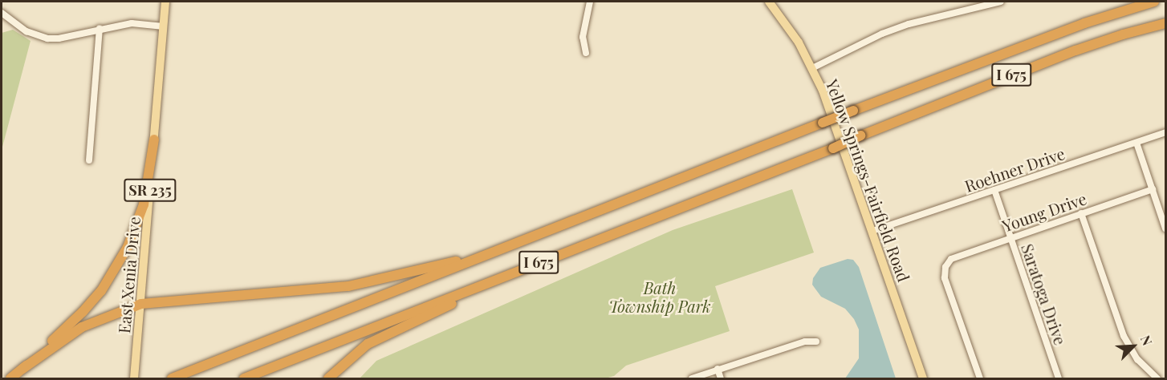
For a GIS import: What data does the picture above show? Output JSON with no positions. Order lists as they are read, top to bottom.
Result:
{
  "streets": {
    "highway": ["I 675"],
    "main road": ["Yellow Springs-Fairfield Road", "SR 235", "East Xenia Drive"],
    "street": ["Roehner Drive", "Young Drive", "Saratoga Drive"]
  },
  "crossings": [
    ["Roehner Drive", "Yellow Springs-Fairfield Road"],
    ["Roehner Drive", "Saratoga Drive"],
    ["Young Drive", "Saratoga Drive"]
  ],
  "parks": ["Bath Township Park"],
  "north": "top right"
}
